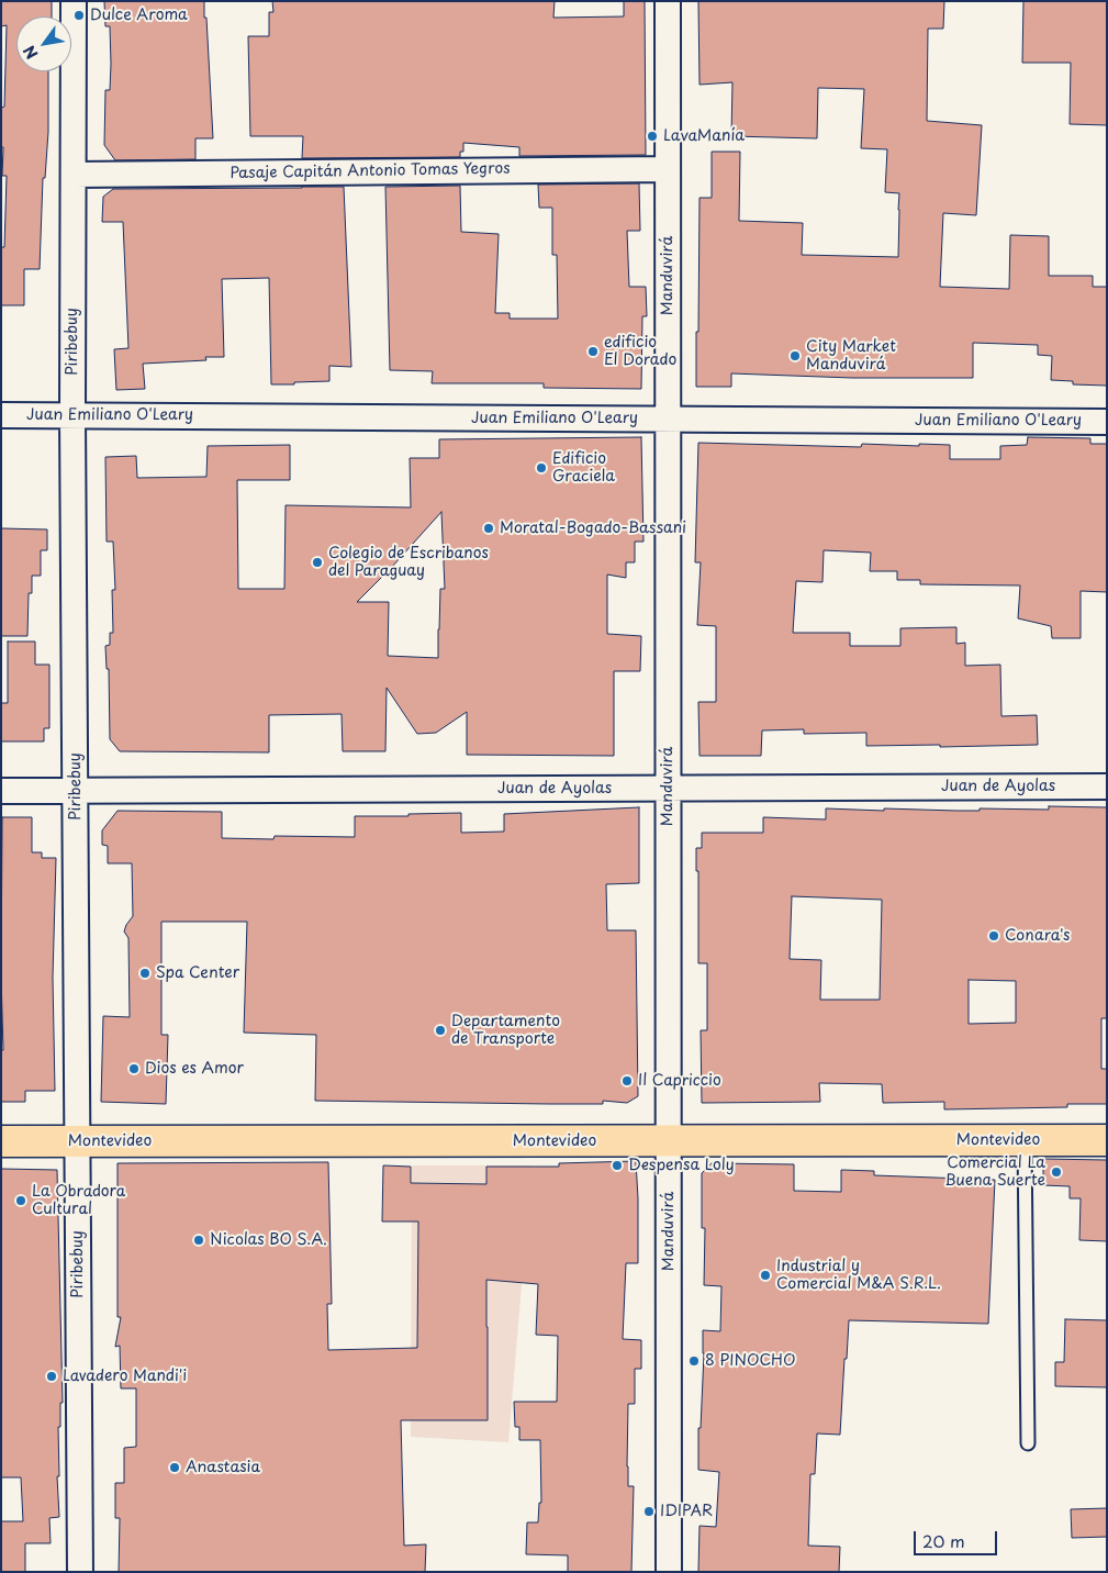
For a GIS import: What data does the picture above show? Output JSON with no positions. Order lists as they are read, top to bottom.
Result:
{
  "streets": {
    "main road": ["Montevideo"],
    "street": [
      "Pasaje Capitán Antonio Tomas Yegros",
      "Manduvirá",
      "Piribebuy",
      "Juan Emiliano O'Leary",
      "Juan de Ayolas"
    ]
  },
  "crossings": [
    ["Pasaje Capitán Antonio Tomas Yegros", "Manduvirá"],
    ["Pasaje Capitán Antonio Tomas Yegros", "Piribebuy"],
    ["Manduvirá", "Juan Emiliano O'Leary"],
    ["Manduvirá", "Juan de Ayolas"],
    ["Manduvirá", "Montevideo"],
    ["Piribebuy", "Juan Emiliano O'Leary"],
    ["Piribebuy", "Juan de Ayolas"],
    ["Piribebuy", "Montevideo"]
  ],
  "places": [
    "Dulce Aroma",
    "LavaManía",
    "edificio El Dorado",
    "City Market Manduvirá",
    "Edificio Graciela",
    "Moratal-Bogado-Bassani",
    "Colegio de Escribanos del Paraguay",
    "Conara's",
    "Spa Center",
    "Departamento de Transporte",
    "Dios es Amor",
    "Il Capriccio",
    "Despensa Loly",
    "Comercial La Buena Suerte",
    "La Obradora Cultural",
    "Nicolas BO S.A.",
    "Industrial y Comercial M&A S.R.L.",
    "8 PINOCHO",
    "Lavadero Mandi'i",
    "Anastasia",
    "IDIPAR"
  ],
  "scale_bar": "20 m",
  "north": "bottom left"
}
